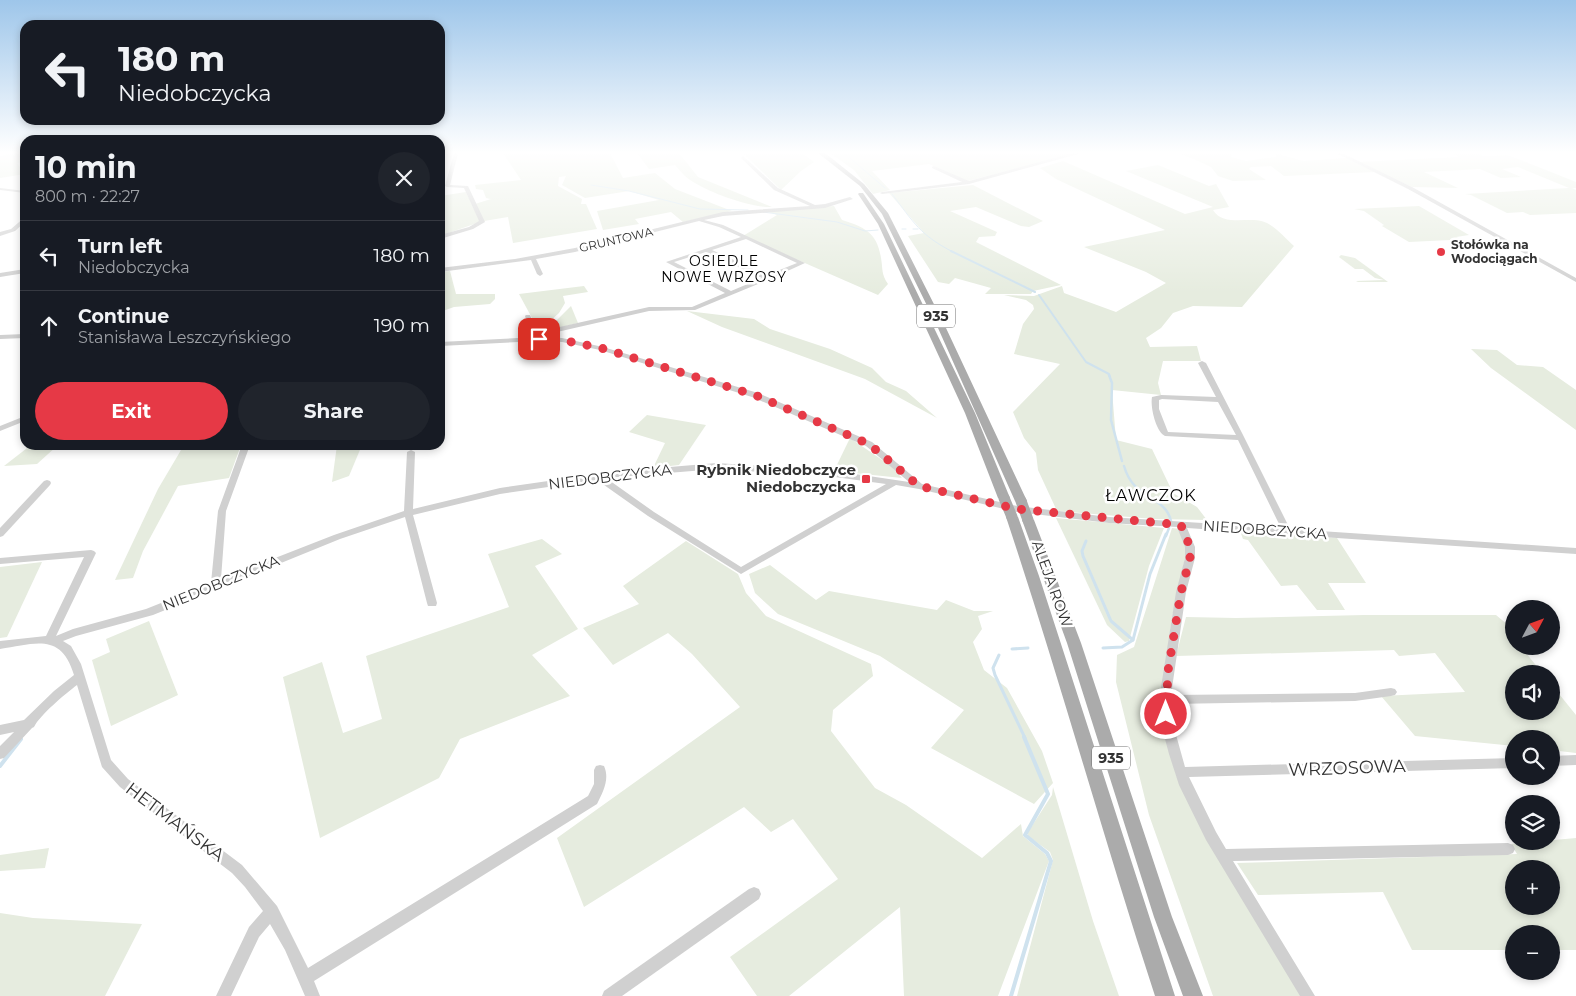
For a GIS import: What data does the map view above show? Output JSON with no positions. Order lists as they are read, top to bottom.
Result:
{
  "streets": {
    "main road": ["935", "ALEJA ROW"],
    "street": [
      "GRUNTOWA",
      "NIEDOBCZYCKA",
      "WRZOSOWA",
      "HETMAŃSKA"
    ]
  },
  "crossings": [
    ["NIEDOBCZYCKA", "HETMAŃSKA"]
  ],
  "districts": ["OSIEDLE NOWE WRZOSY", "ŁAWCZOK"],
  "places": {
    "other": ["Stołówka na Wodociągach"],
    "transit": ["Rybnik Niedobczyce Niedobczycka"]
  },
  "north": "top right",
  "page": {
    "turn": ["180 m", "Niedobczycka"],
    "heading": ["10 min", "800 m · 22:27"],
    "list": [
      {
        "name": "Turn left",
        "note": "Niedobczycka",
        "value": "180 m"
      },
      {
        "name": "Continue",
        "note": "Stanisława Leszczyńskiego",
        "value": "190 m"
      }
    ],
    "buttons": ["Exit", "Share"],
    "map_buttons": ["+", "−"]
  }
}
